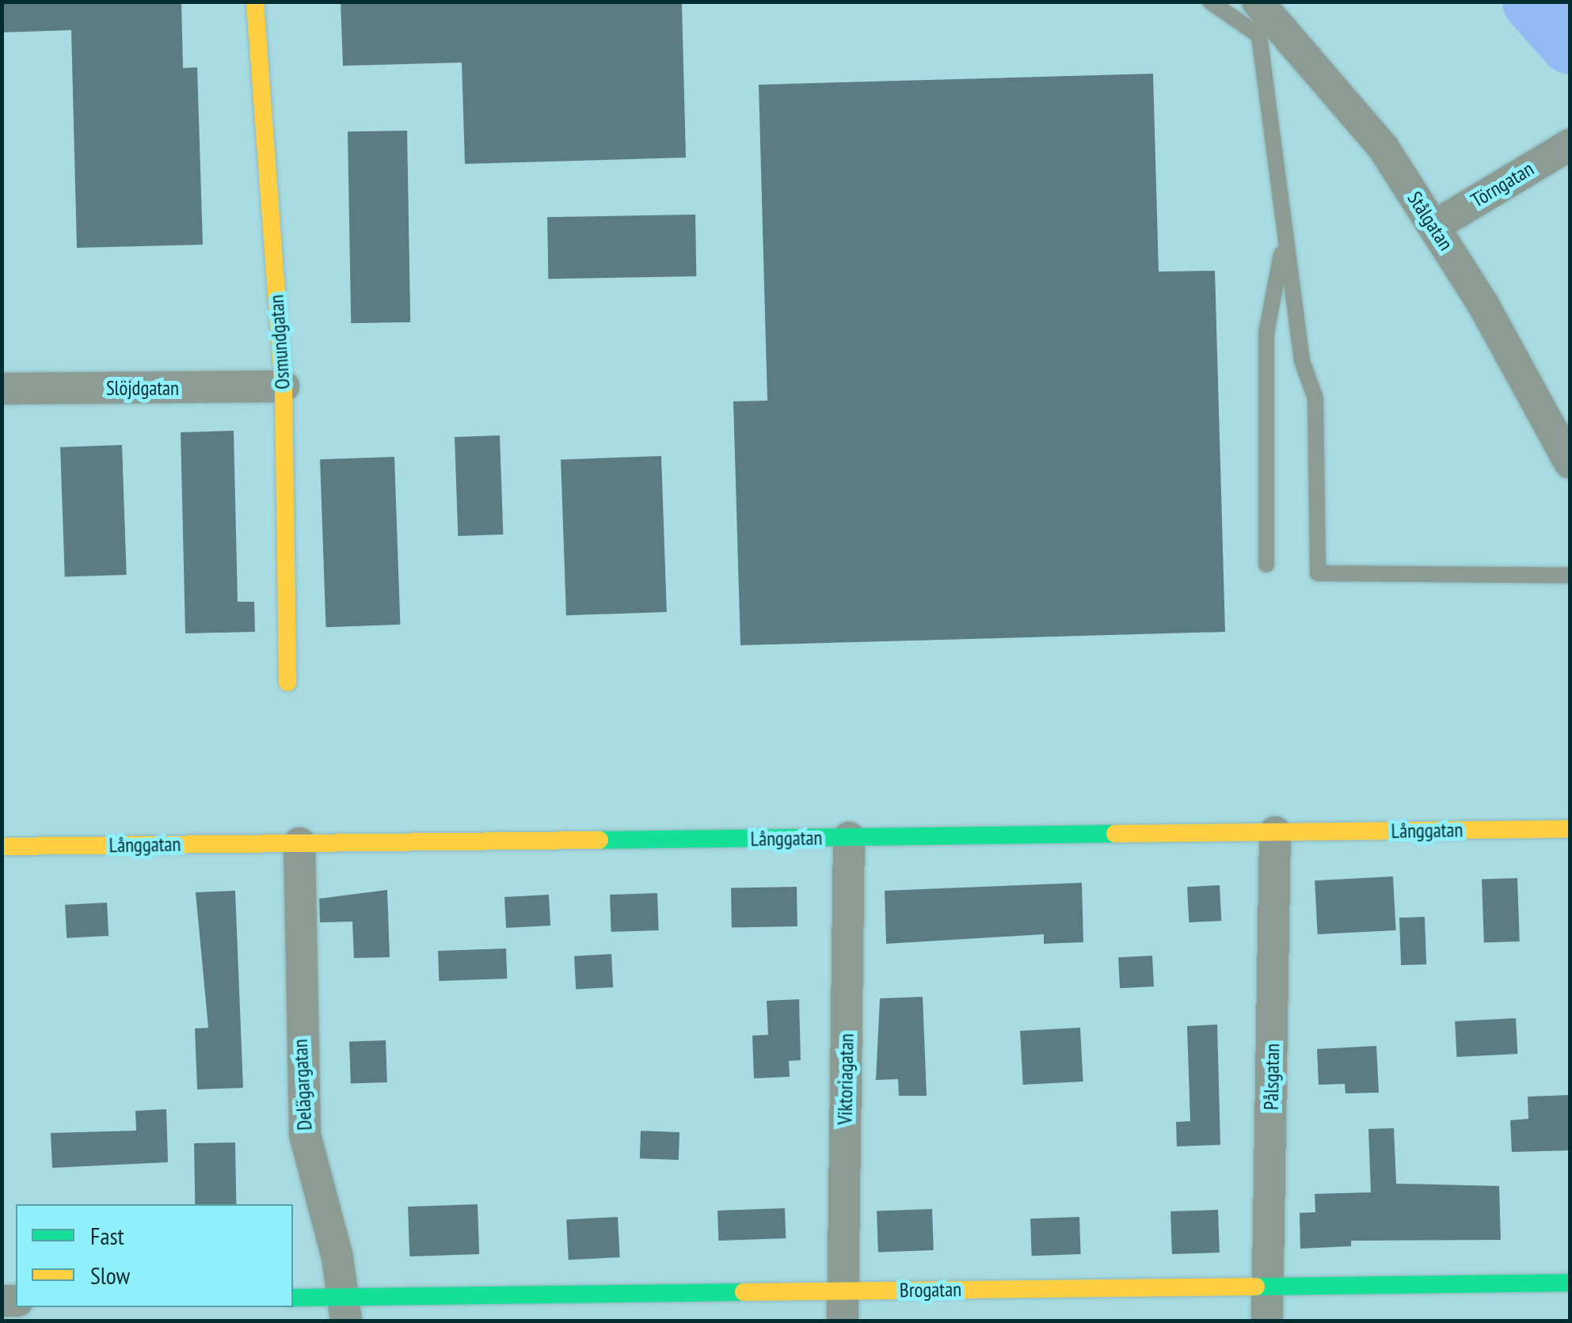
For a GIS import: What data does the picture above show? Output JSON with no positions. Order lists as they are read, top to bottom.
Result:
{
  "streets": {
    "street": [
      "Törngatan",
      "Stålgatan",
      "Osmundgatan",
      "Slöjdgatan",
      "Långgatan",
      "Pålsgatan",
      "Viktoriagatan",
      "Delägargatan",
      "Brogatan"
    ]
  },
  "crossings": [
    ["Törngatan", "Stålgatan"],
    ["Osmundgatan", "Slöjdgatan"],
    ["Långgatan", "Pålsgatan"],
    ["Långgatan", "Viktoriagatan"],
    ["Långgatan", "Delägargatan"],
    ["Pålsgatan", "Brogatan"],
    ["Viktoriagatan", "Brogatan"],
    ["Delägargatan", "Brogatan"]
  ],
  "legend": ["Fast", "Slow"]
}
